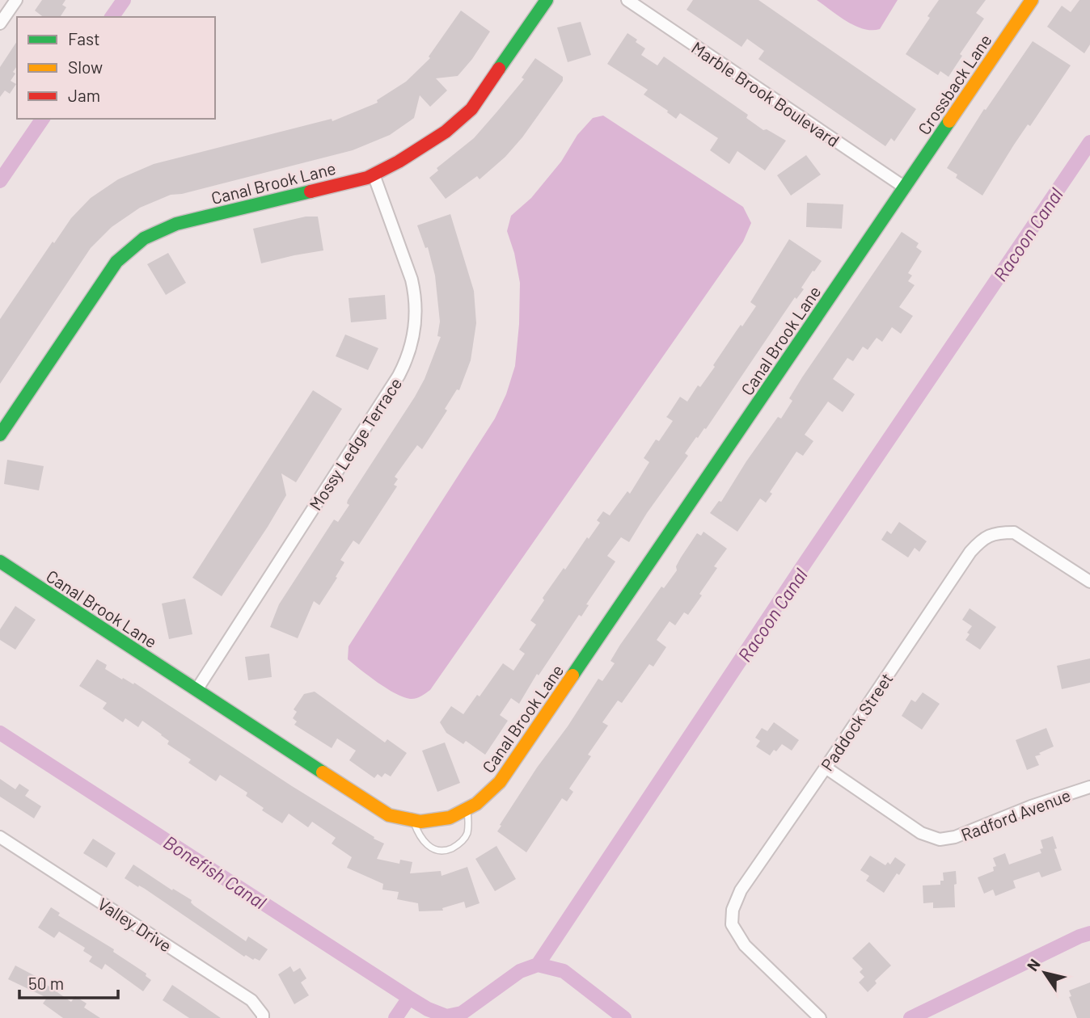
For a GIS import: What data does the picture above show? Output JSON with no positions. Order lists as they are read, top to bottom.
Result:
{
  "streets": {
    "street": [
      "Crossback Lane",
      "Marble Brook Boulevard",
      "Canal Brook Lane",
      "Mossy Ledge Terrace",
      "Paddock Street",
      "Radford Avenue",
      "Valley Drive"
    ]
  },
  "crossings": [
    ["Crossback Lane", "Marble Brook Boulevard"],
    ["Crossback Lane", "Canal Brook Lane"],
    ["Marble Brook Boulevard", "Canal Brook Lane"],
    ["Canal Brook Lane", "Mossy Ledge Terrace"],
    ["Paddock Street", "Radford Avenue"]
  ],
  "water": ["Racoon Canal", "Bonefish Canal"],
  "legend": ["Fast", "Slow", "Jam"],
  "scale_bar": "50 m",
  "north": "top left"
}
